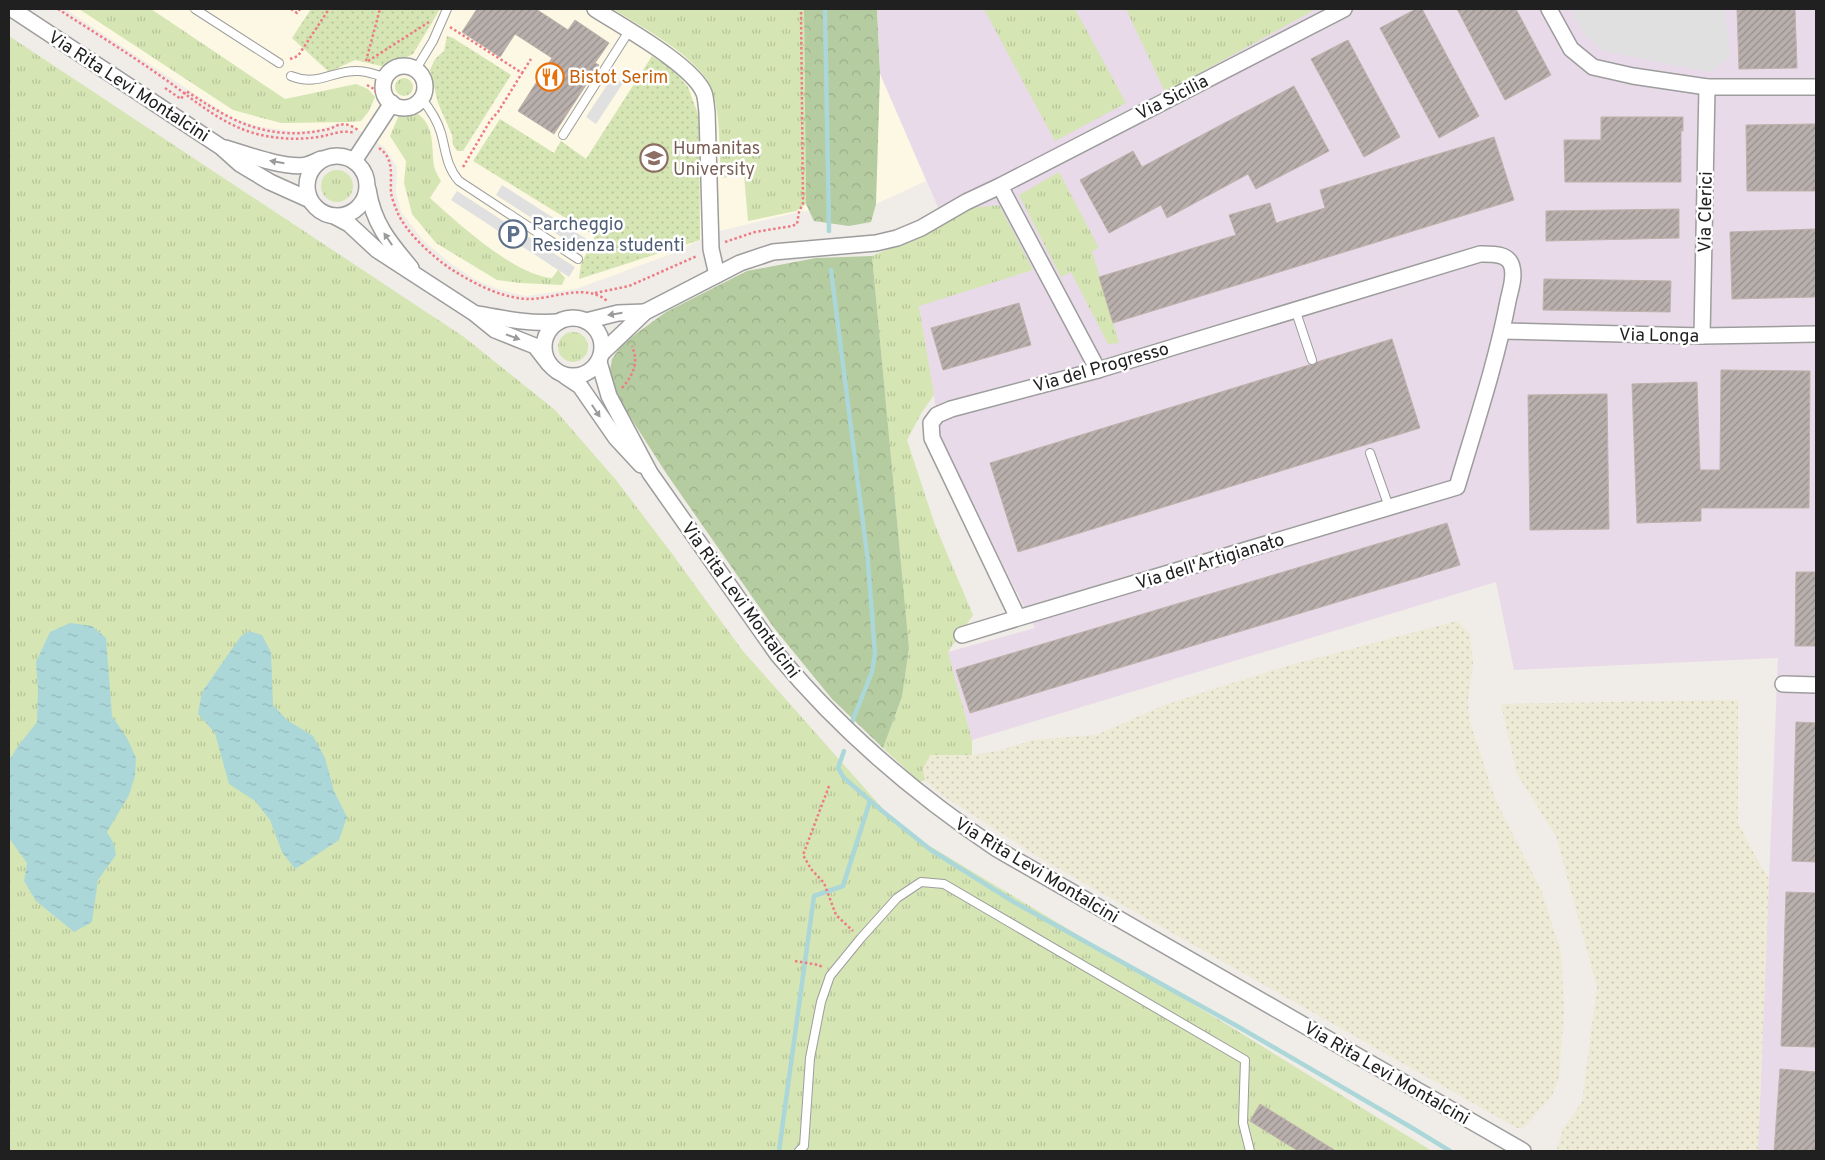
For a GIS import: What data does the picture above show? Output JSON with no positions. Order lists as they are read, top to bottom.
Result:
{
  "streets": {
    "street": [
      "Via Rita Levi Montalcini",
      "Via Sicilia",
      "Via Clerici",
      "Via Longa",
      "Via del Progresso",
      "Via dell'Artigianato"
    ]
  },
  "crossings": [
    ["Via Clerici", "Via Longa"],
    ["Via Longa", "Via del Progresso"],
    ["Via Longa", "Via dell'Artigianato"],
    ["Via del Progresso", "Via dell'Artigianato"]
  ],
  "places": {
    "restaurant": ["Bistot Serim"],
    "school or university": ["Humanitas University"],
    "parking": ["Parcheggio Residenza studenti"]
  }
}
